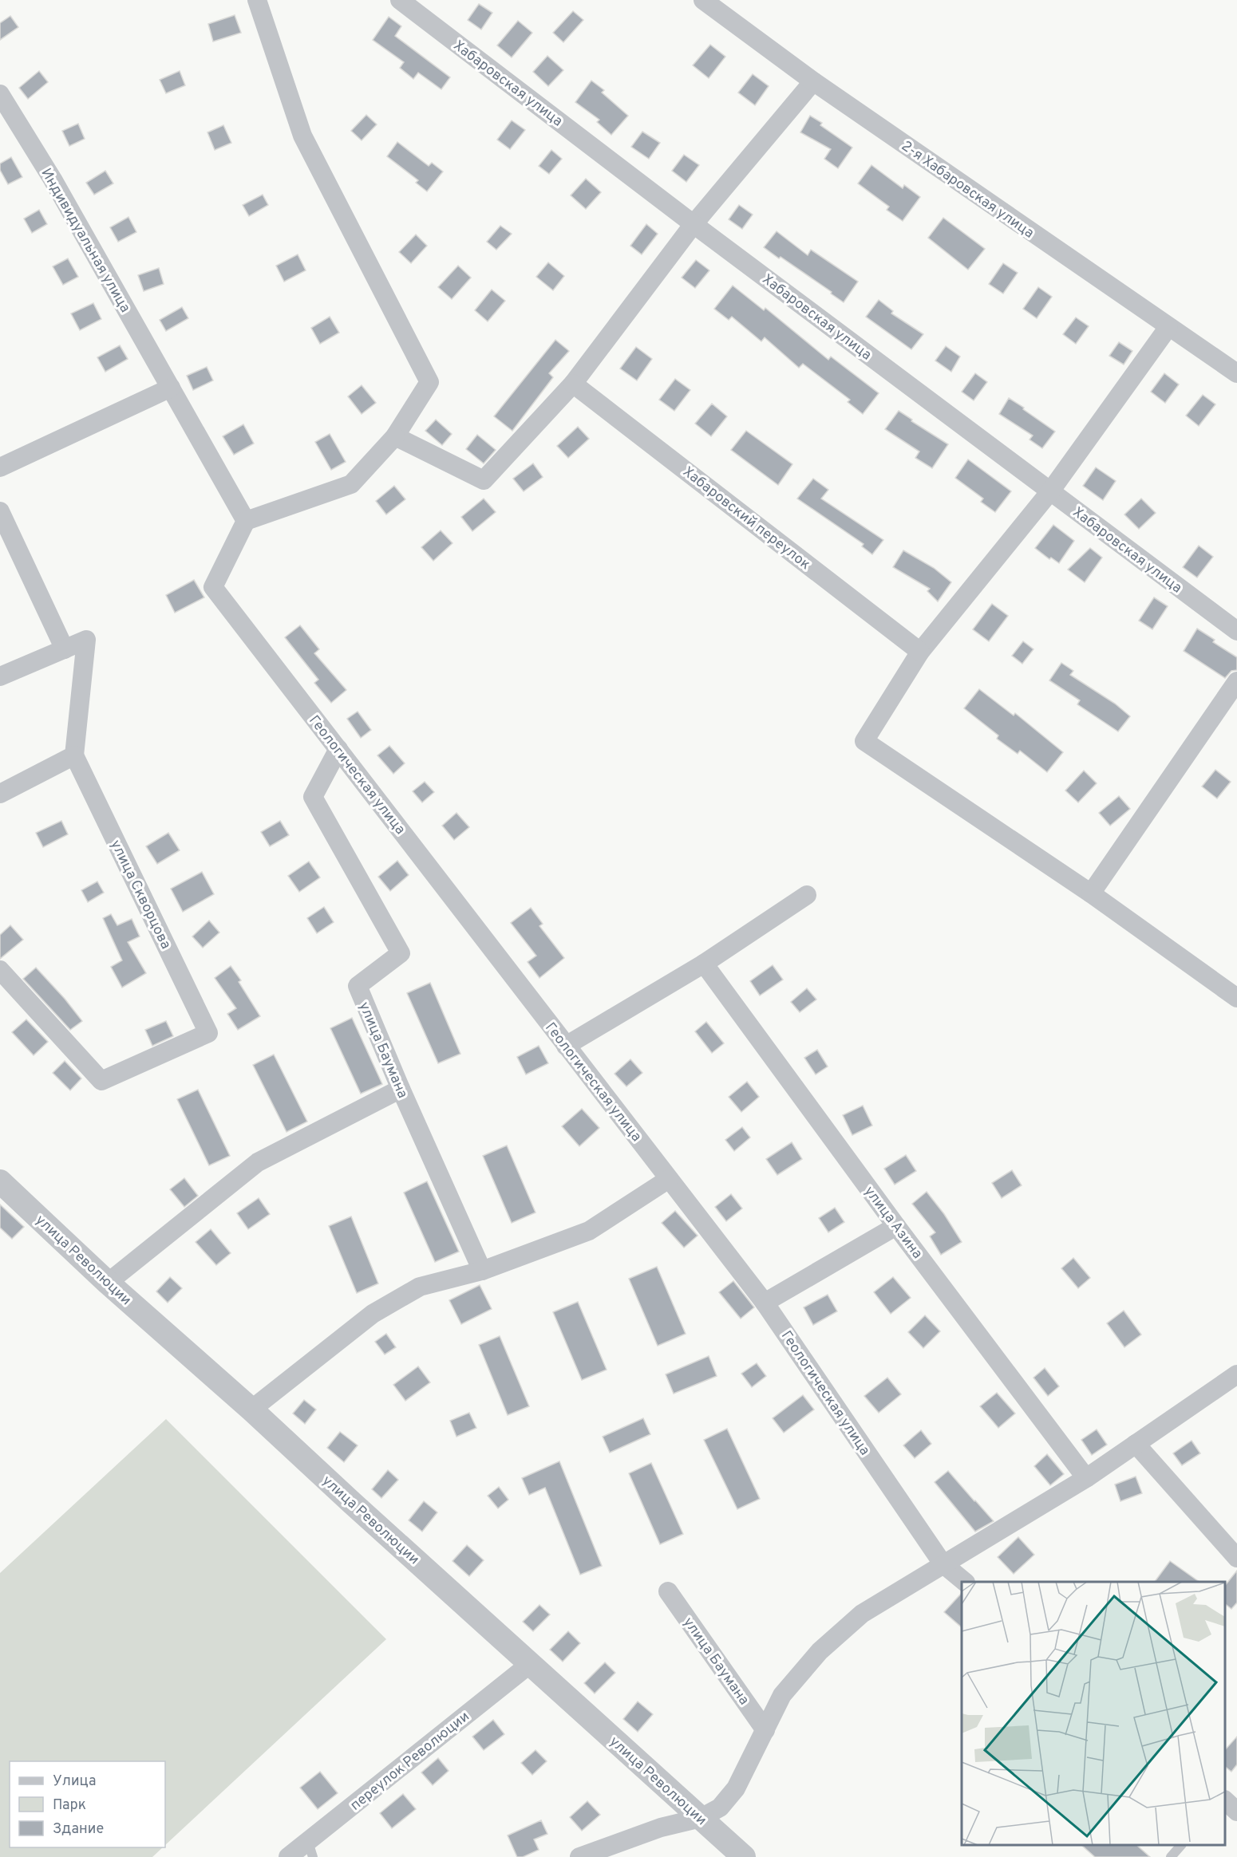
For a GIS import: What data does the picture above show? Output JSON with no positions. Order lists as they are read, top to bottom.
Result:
{
  "streets": {
    "street": [
      "Хабаровская улица",
      "2-я Хабаровская улица",
      "Индивидуальная улица",
      "Хабаровский переулок",
      "Геологическая улица",
      "улица Скворцова",
      "улица Баумана",
      "улица Азина",
      "улица Революции",
      "переулок Революции"
    ]
  },
  "crossings": [
    ["Индивидуальная улица", "Геологическая улица"],
    ["Геологическая улица", "улица Баумана"],
    ["улица Революции", "переулок Революции"]
  ],
  "legend": ["Улица", "Парк", "Здание"]
}
